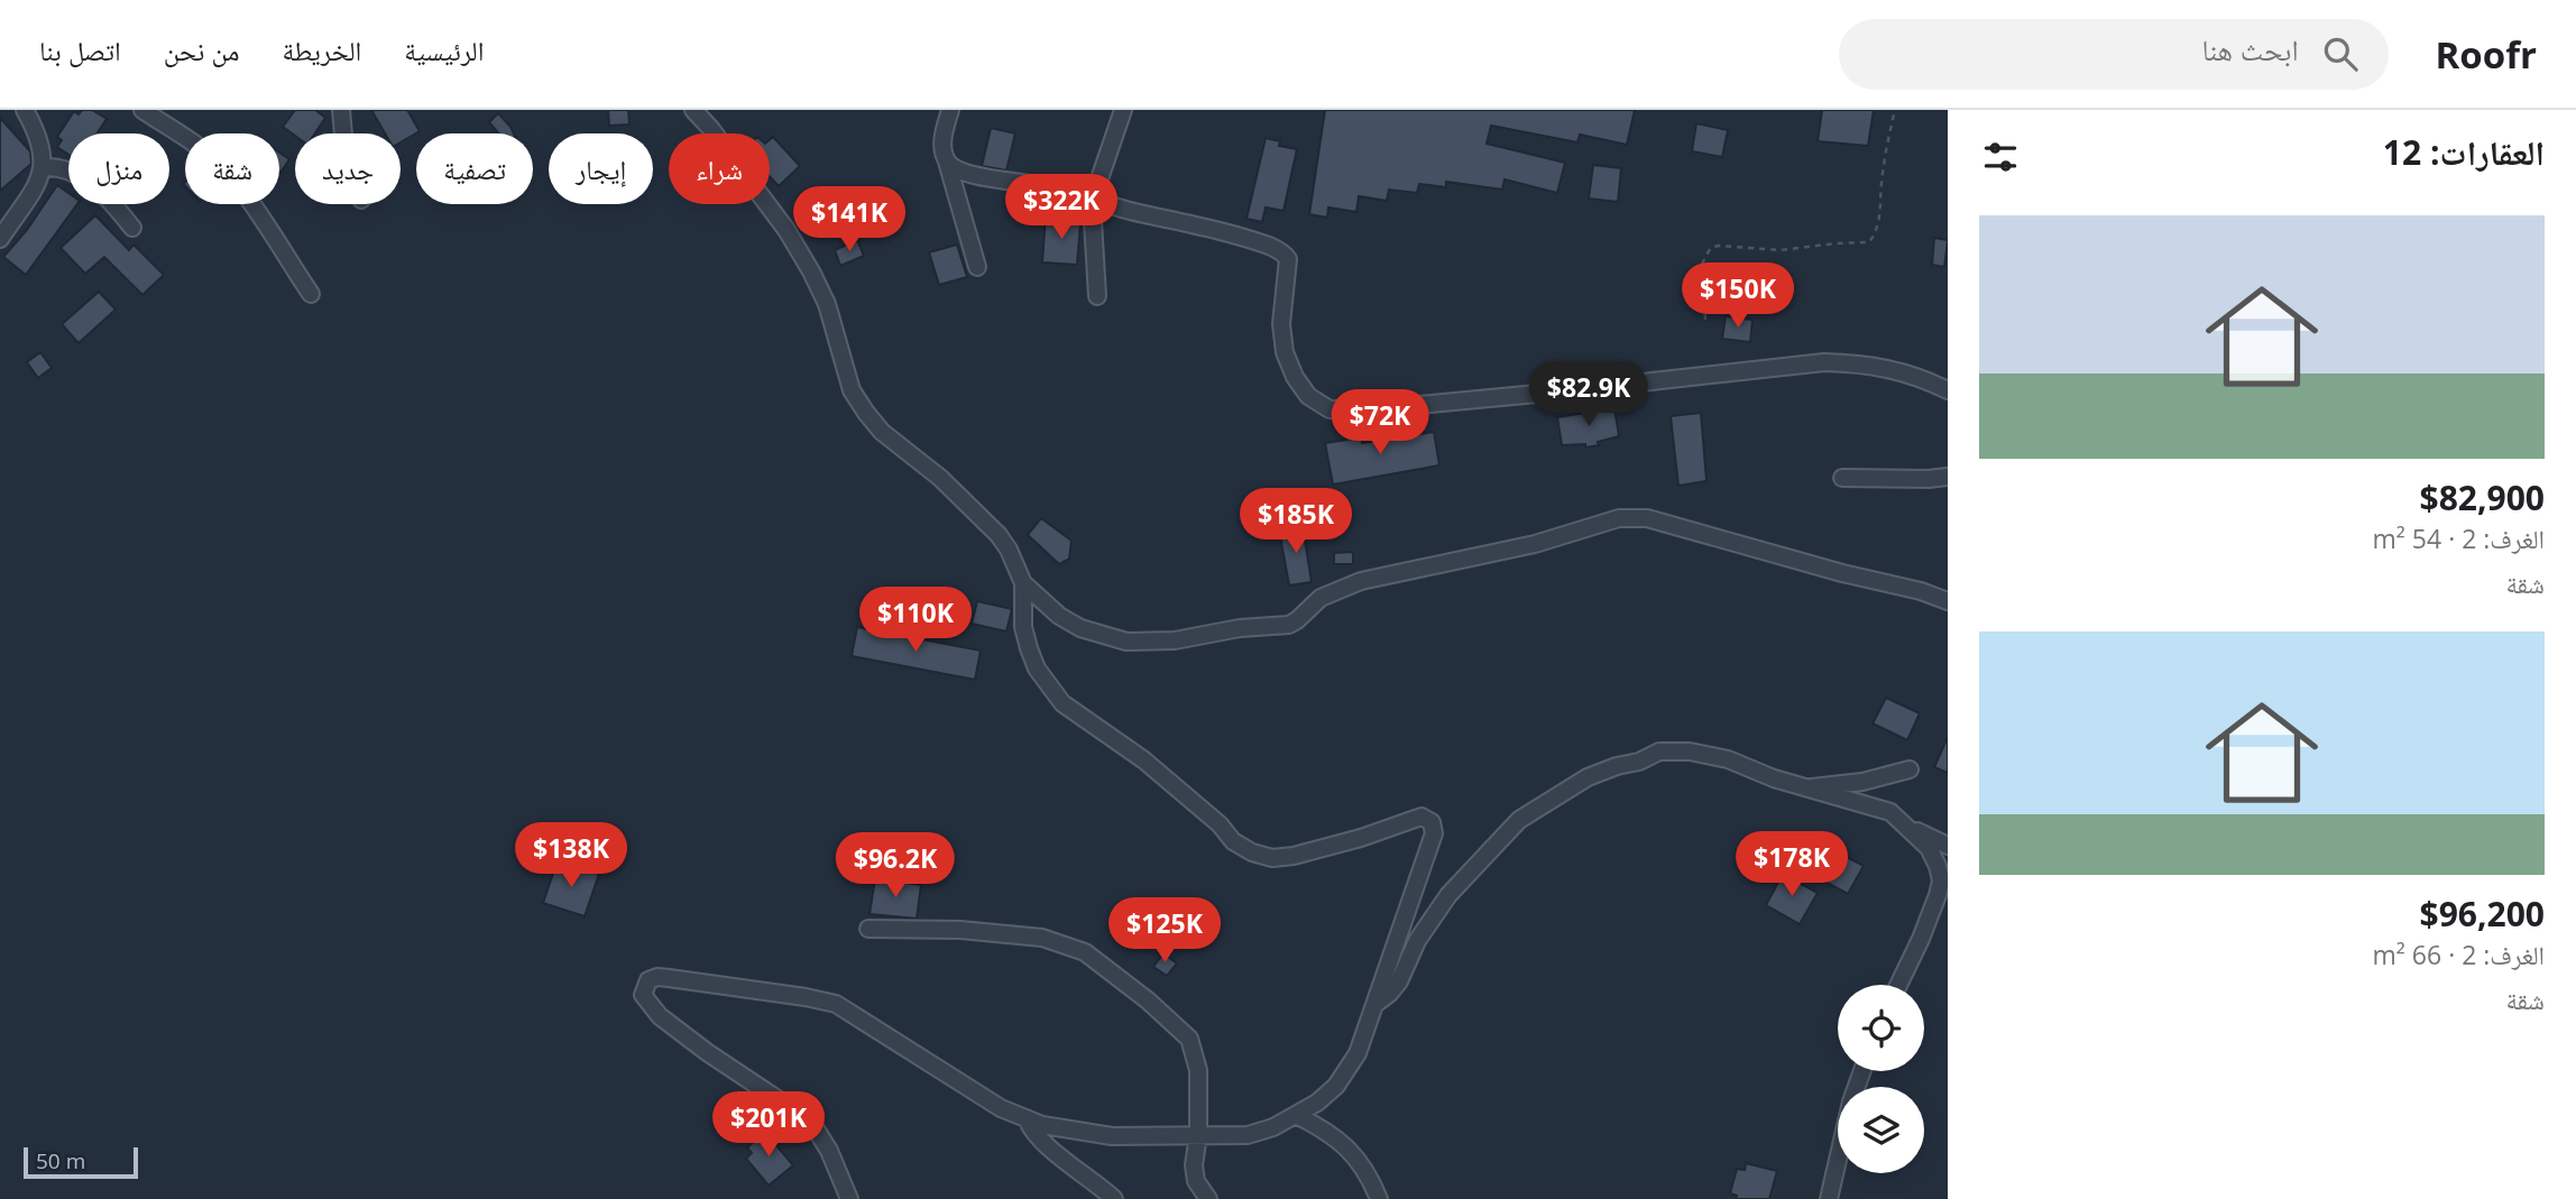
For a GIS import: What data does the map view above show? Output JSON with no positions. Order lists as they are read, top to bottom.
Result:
{
  "scale_bar": "50 m",
  "page": {
    "header": "Roofr",
    "search": "ابحث هنا",
    "nav": [
      "الرئيسية",
      "الخريطة",
      "من نحن",
      "اتصل بنا"
    ],
    "heading": "العقارات: 12",
    "chip": [
      "شراء",
      "إيجار",
      "تصفية",
      "جديد",
      "شقة",
      "منزل"
    ],
    "price": [
      "$322K",
      "$141K",
      "$150K",
      "$82.9K",
      "$72K",
      "$185K",
      "$110K",
      "$138K",
      "$178K",
      "$96.2K",
      "$125K",
      "$201K"
    ],
    "list": [
      {
        "name": "$82,900",
        "note": "الغرف: 2 · 54 m² · شقة"
      },
      {
        "name": "$96,200",
        "note": "الغرف: 2 · 66 m² · شقة"
      }
    ],
    "scale": "50 m"
  }
}
